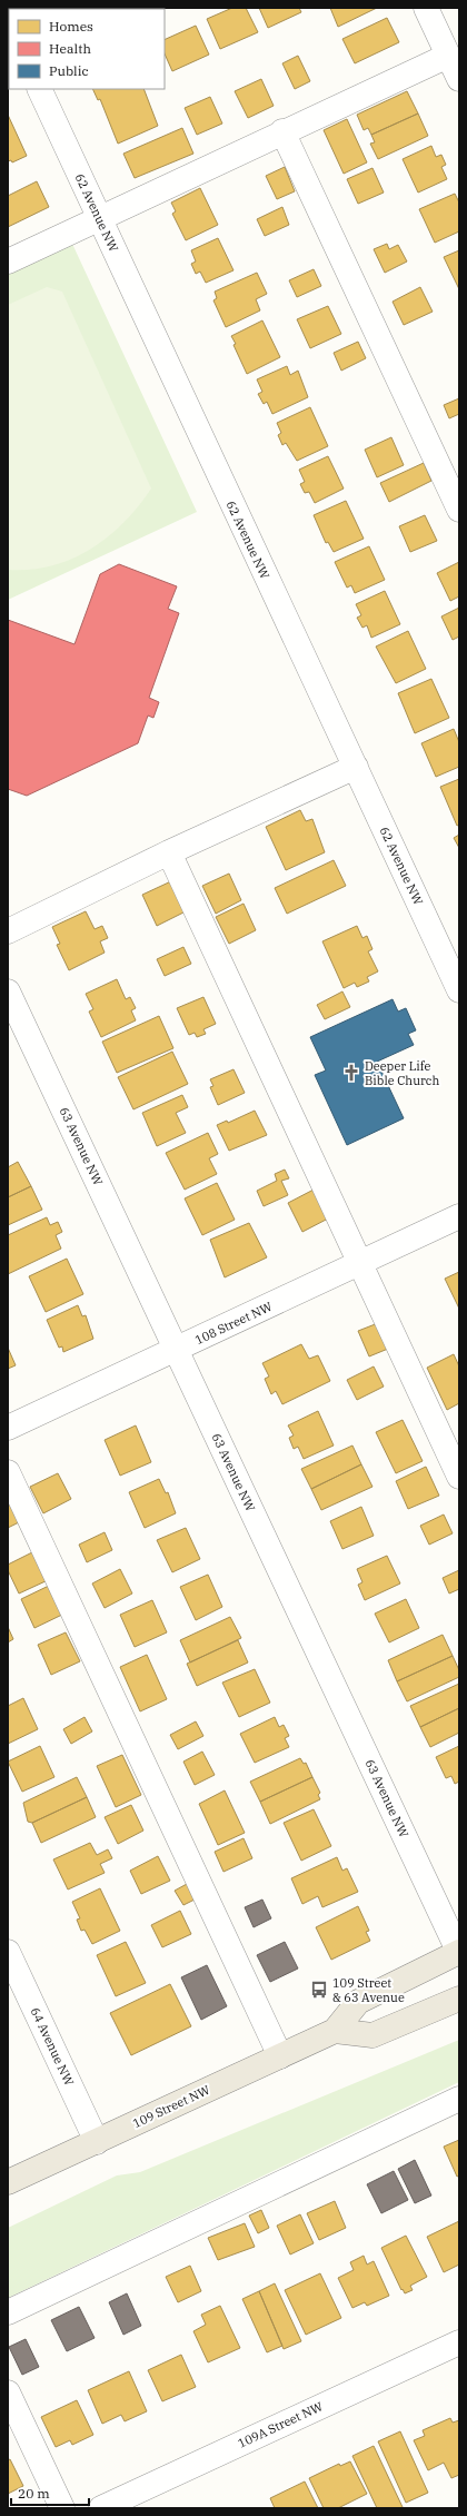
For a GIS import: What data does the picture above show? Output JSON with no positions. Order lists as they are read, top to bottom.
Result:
{
  "streets": {
    "main road": ["109 Street NW"],
    "street": [
      "62 Avenue NW",
      "63 Avenue NW",
      "108 Street NW",
      "64 Avenue NW",
      "109A Street NW"
    ]
  },
  "crossings": [
    ["63 Avenue NW", "108 Street NW"],
    ["63 Avenue NW", "109 Street NW"],
    ["64 Avenue NW", "109 Street NW"]
  ],
  "places": {
    "church": ["Deeper Life Bible Church"],
    "bus stop": ["109 Street & 63 Avenue"]
  },
  "legend": ["Homes", "Health", "Public"],
  "scale_bar": "20 m"
}
